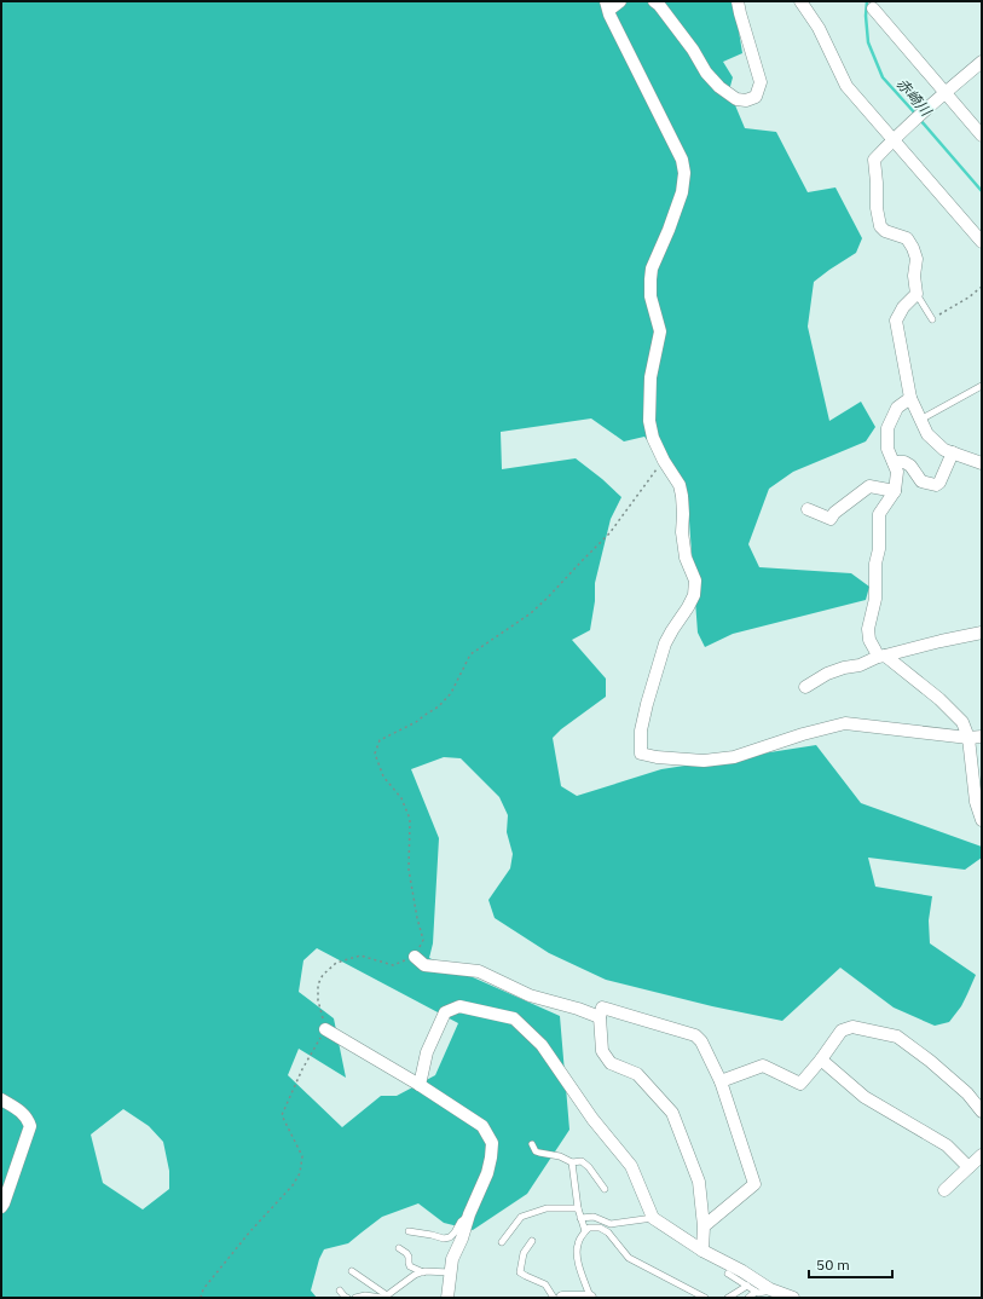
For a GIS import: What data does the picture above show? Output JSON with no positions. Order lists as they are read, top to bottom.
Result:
{
  "water": ["赤崎川"],
  "scale_bar": "50 m"
}
